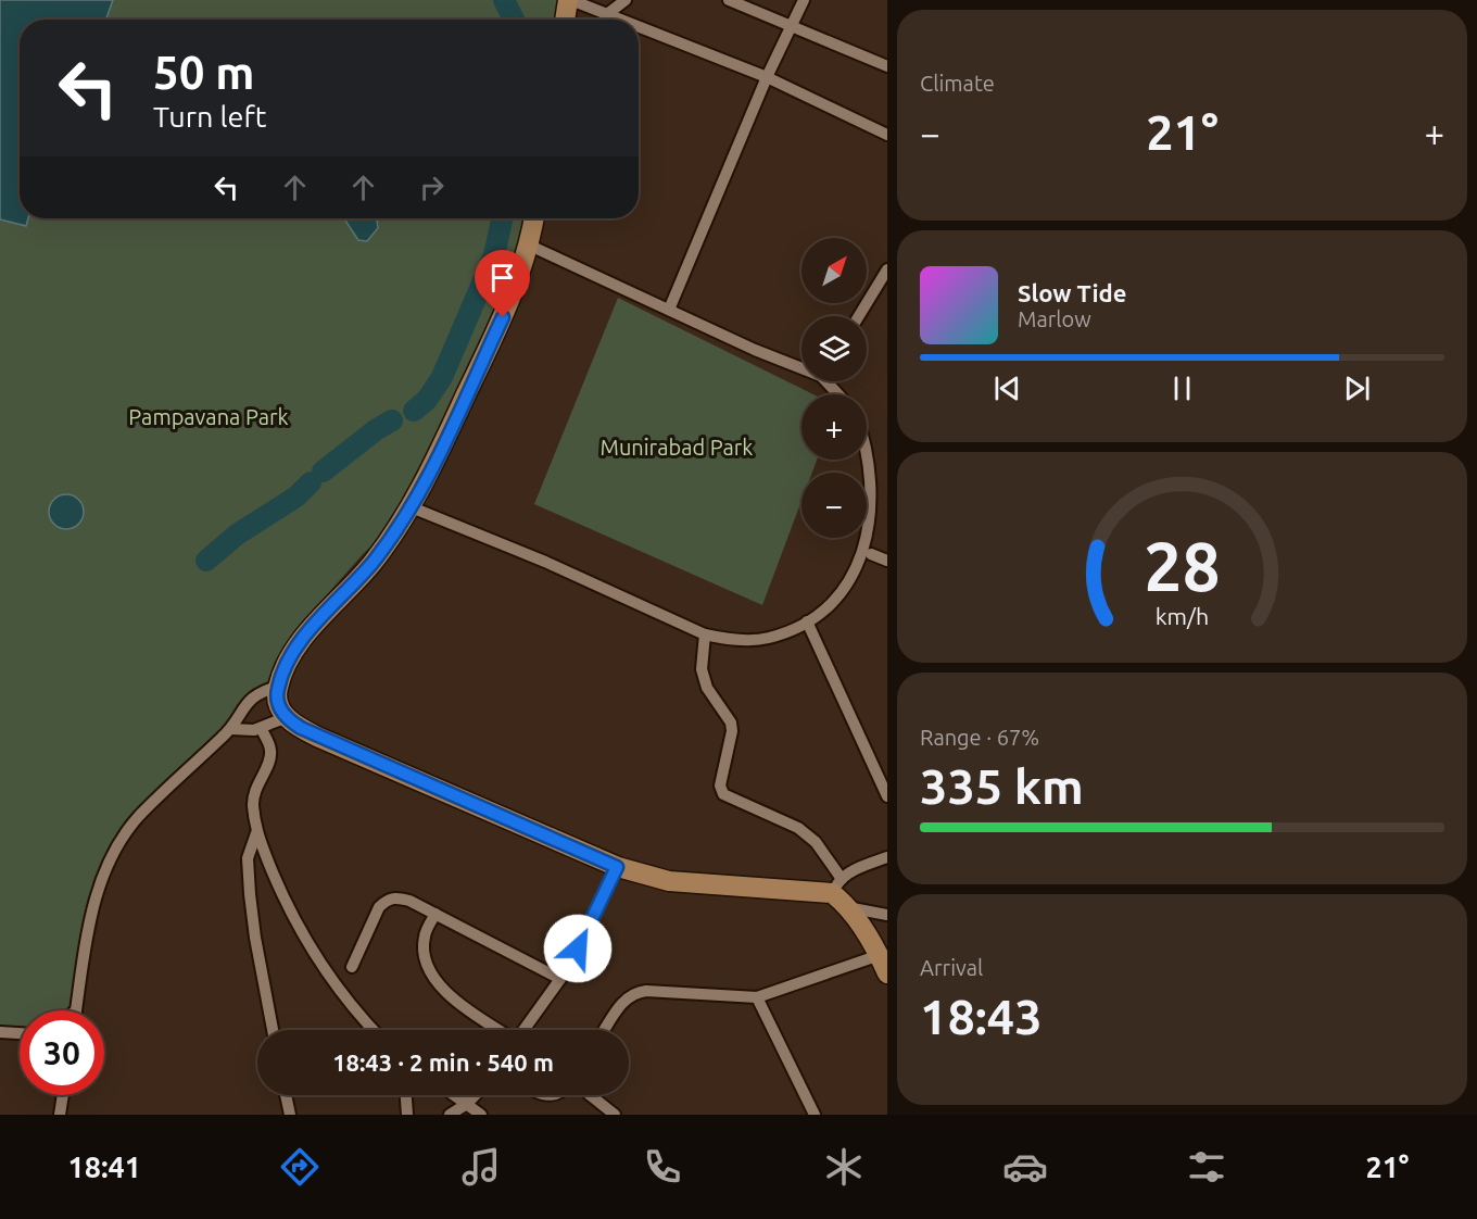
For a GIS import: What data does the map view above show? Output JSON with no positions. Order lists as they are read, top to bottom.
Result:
{
  "parks": ["Pampavana Park", "Munirabad Park"],
  "north": "top right",
  "page": {
    "tile": [
      "Climate",
      ["Range · 67%", "335 km"],
      ["Arrival", "18:43"]
    ],
    "turn": ["50 m", "Turn left"],
    "heat": ["−", "21°", "+"],
    "map_buttons": ["+", "−"],
    "song": ["Slow Tide", "Marlow"],
    "limit": "30",
    "trip": "18:43 · 2 min · 540 m",
    "tabs": ["18:41", "21°"],
    "gauge": ["28", "km/h"]
  }
}
